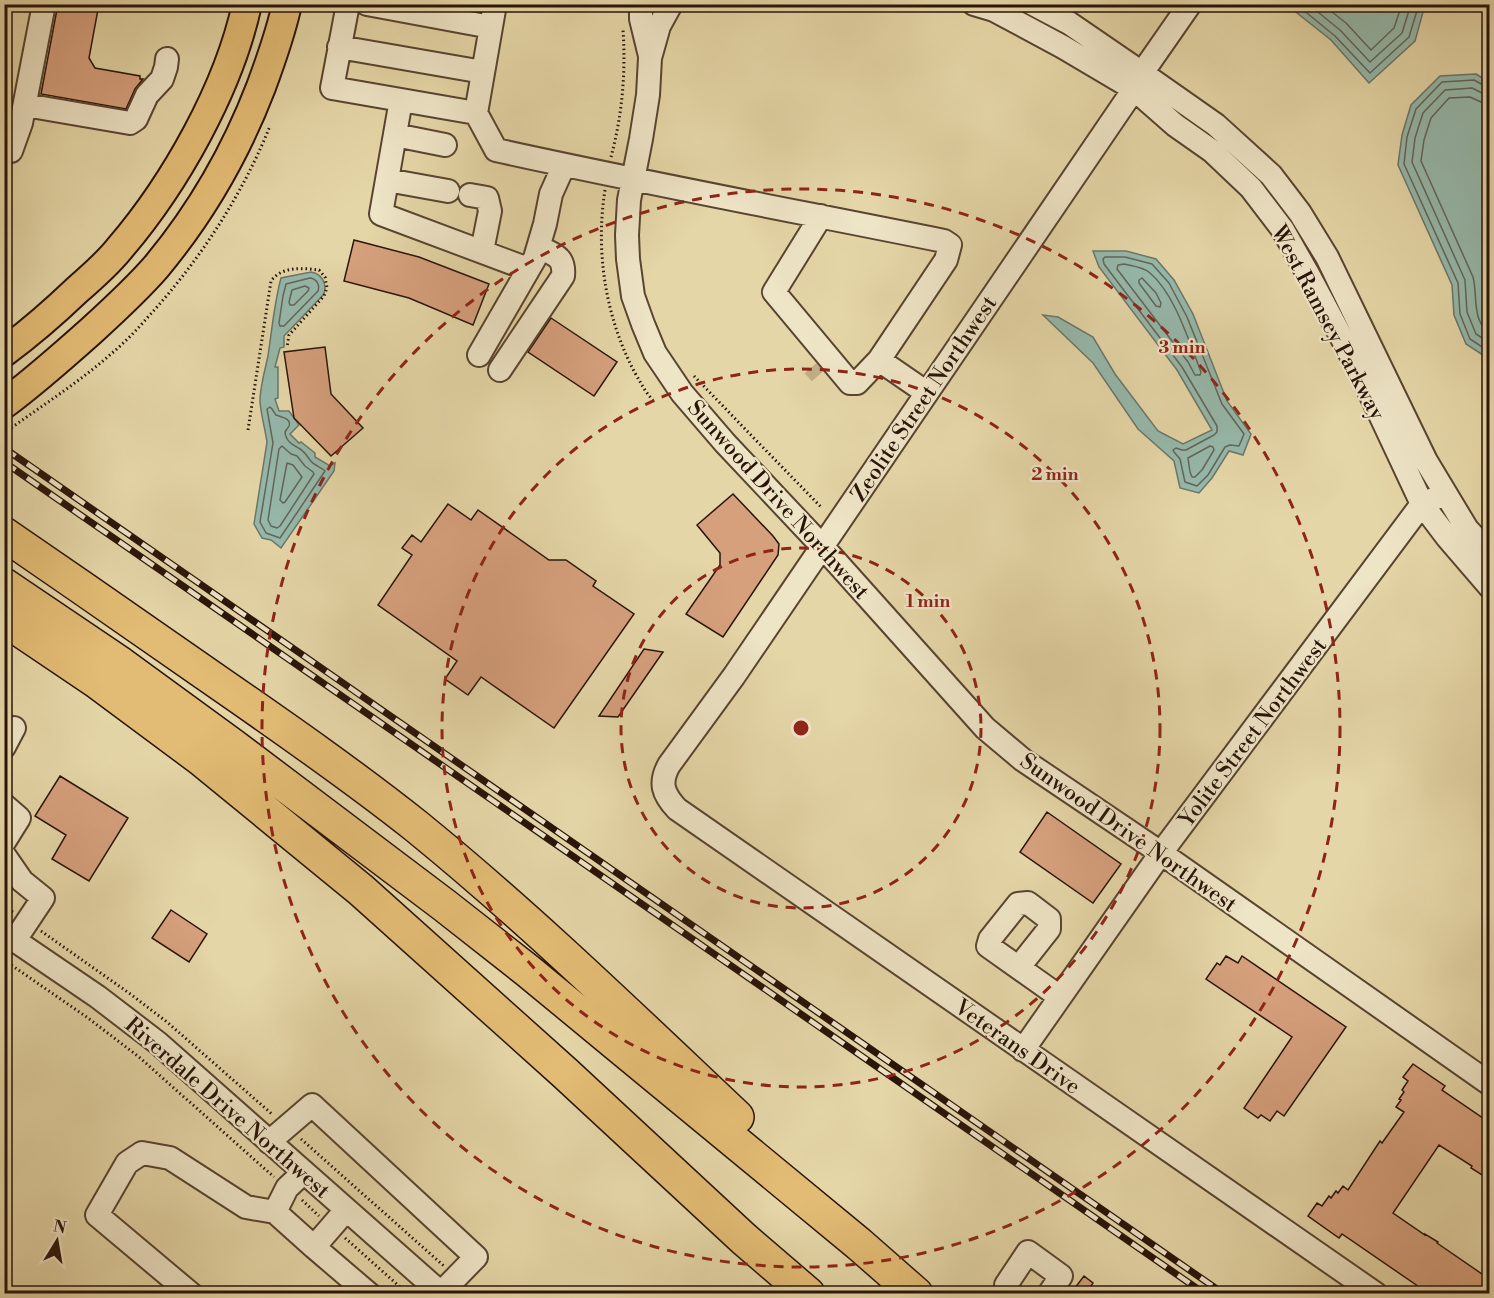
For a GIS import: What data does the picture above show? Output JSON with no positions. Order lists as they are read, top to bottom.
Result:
{
  "streets": {
    "street": [
      "West Ramsey Parkway",
      "Zeolite Street Northwest",
      "Sunwood Drive Northwest",
      "Yolite Street Northwest",
      "Veterans Drive",
      "Riverdale Drive Northwest"
    ]
  },
  "crossings": [
    ["West Ramsey Parkway", "Zeolite Street Northwest"],
    ["West Ramsey Parkway", "Yolite Street Northwest"],
    ["Zeolite Street Northwest", "Sunwood Drive Northwest"],
    ["Zeolite Street Northwest", "Veterans Drive"],
    ["Sunwood Drive Northwest", "Yolite Street Northwest"],
    ["Yolite Street Northwest", "Veterans Drive"]
  ],
  "north": "top",
  "rings": ["3 min", "2 min", "1 min"]
}
